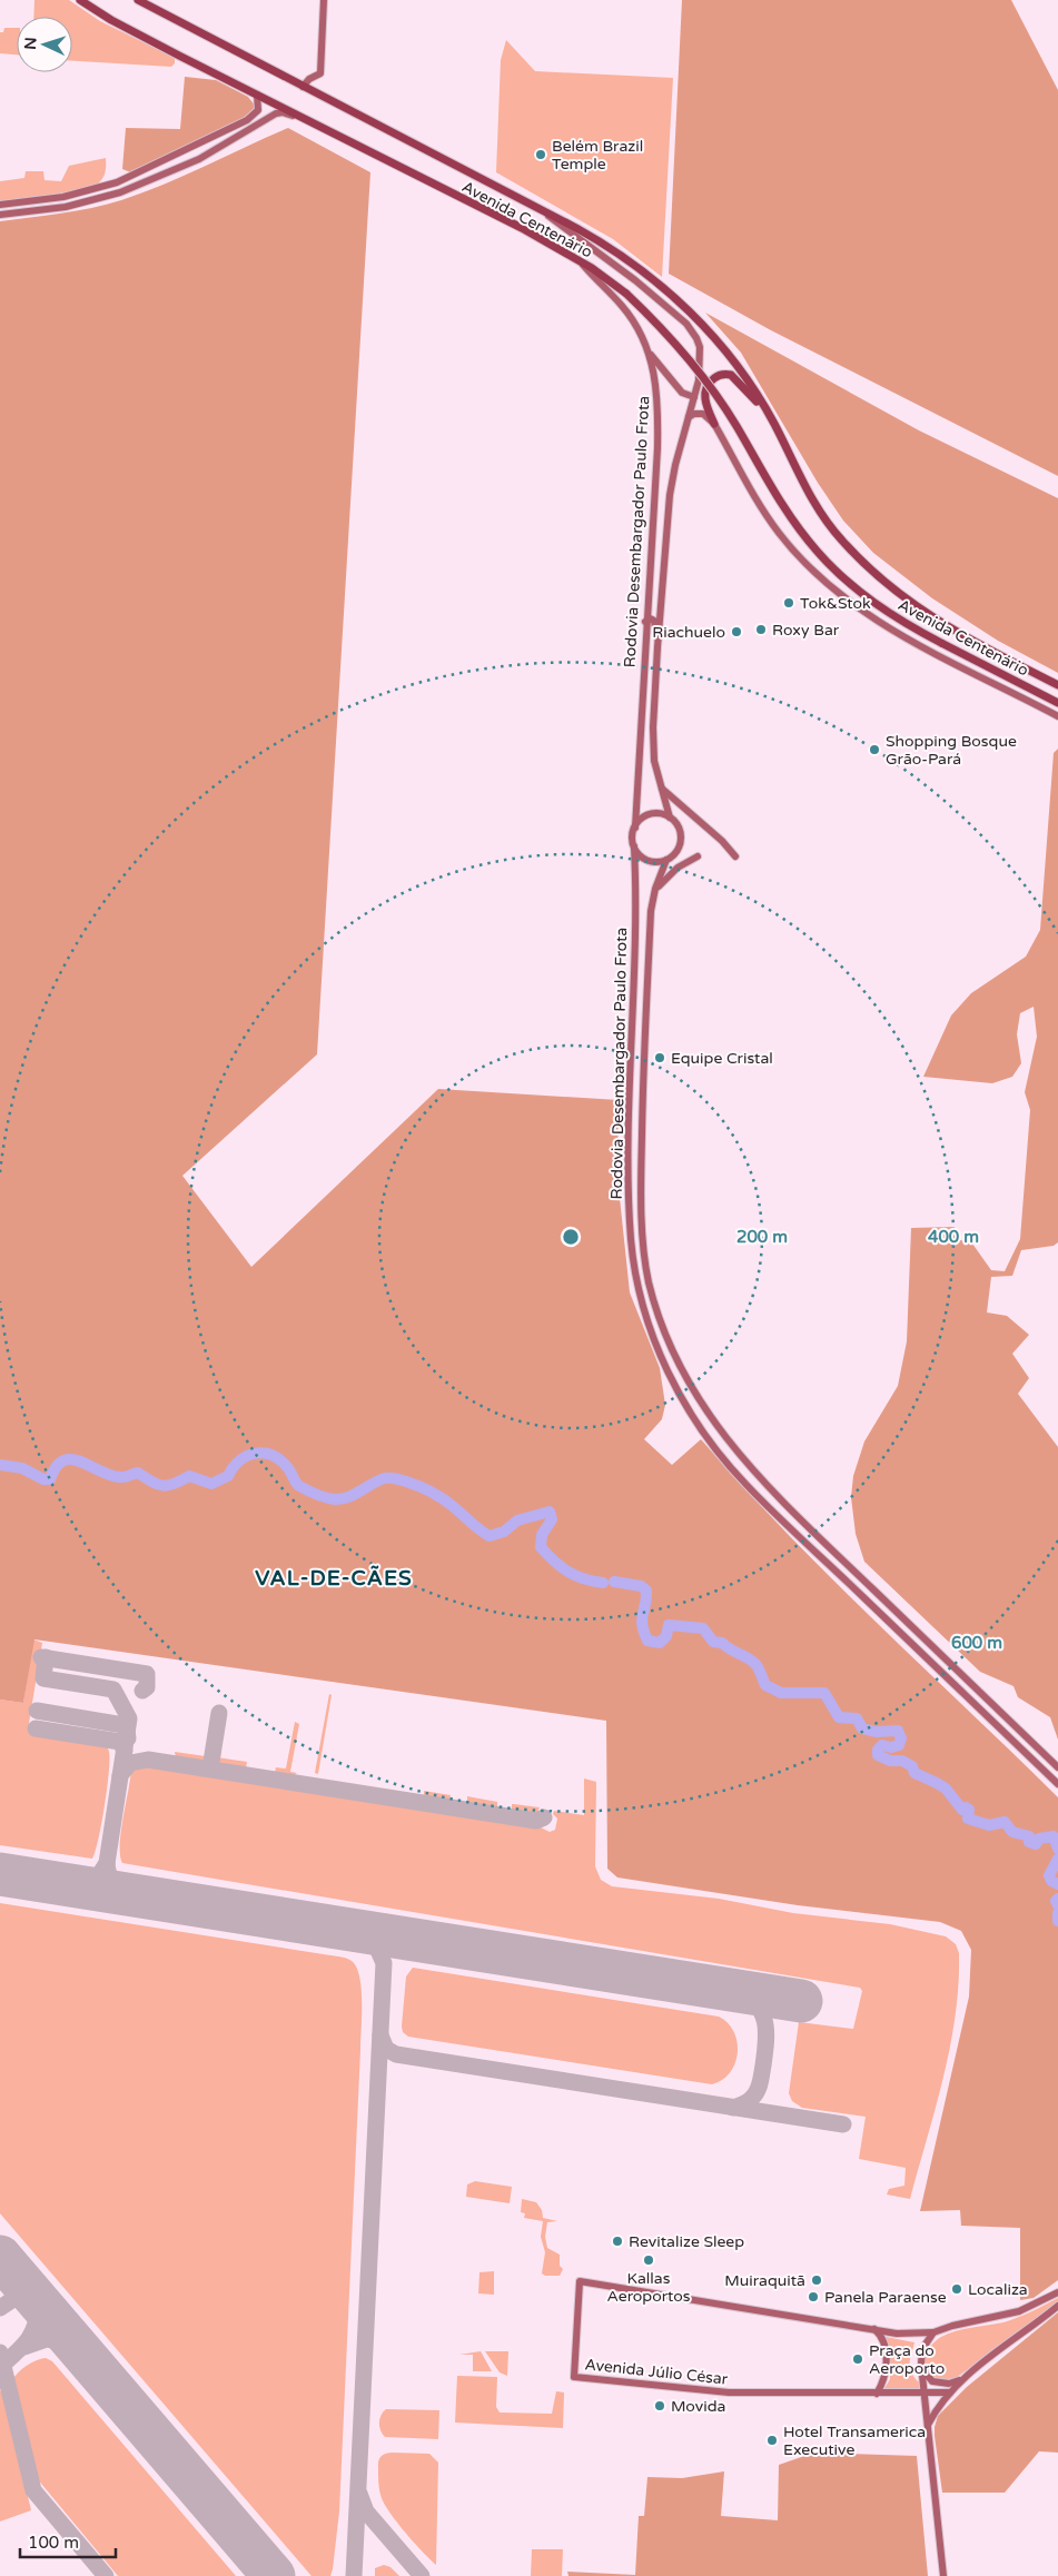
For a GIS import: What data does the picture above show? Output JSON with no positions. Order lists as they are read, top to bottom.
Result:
{
  "streets": {
    "main road": ["Avenida Centenário"],
    "street": ["Rodovia Desembargador Paulo Frota", "Avenida Júlio César"]
  },
  "crossings": [
    ["Avenida Centenário", "Rodovia Desembargador Paulo Frota"]
  ],
  "districts": ["VAL-DE-CÃES"],
  "places": [
    "Belém Brazil Temple",
    "Tok&Stok",
    "Roxy Bar",
    "Riachuelo",
    "Shopping Bosque Grão-Pará",
    "Equipe Cristal",
    "Revitalize Sleep",
    "Kallas Aeroportos",
    "Muiraquitã",
    "Localiza",
    "Panela Paraense",
    "Praça do Aeroporto",
    "Movida",
    "Hotel Transamerica Executive"
  ],
  "scale_bar": "100 m",
  "north": "left",
  "rings": ["200 m", "400 m", "600 m"]
}
